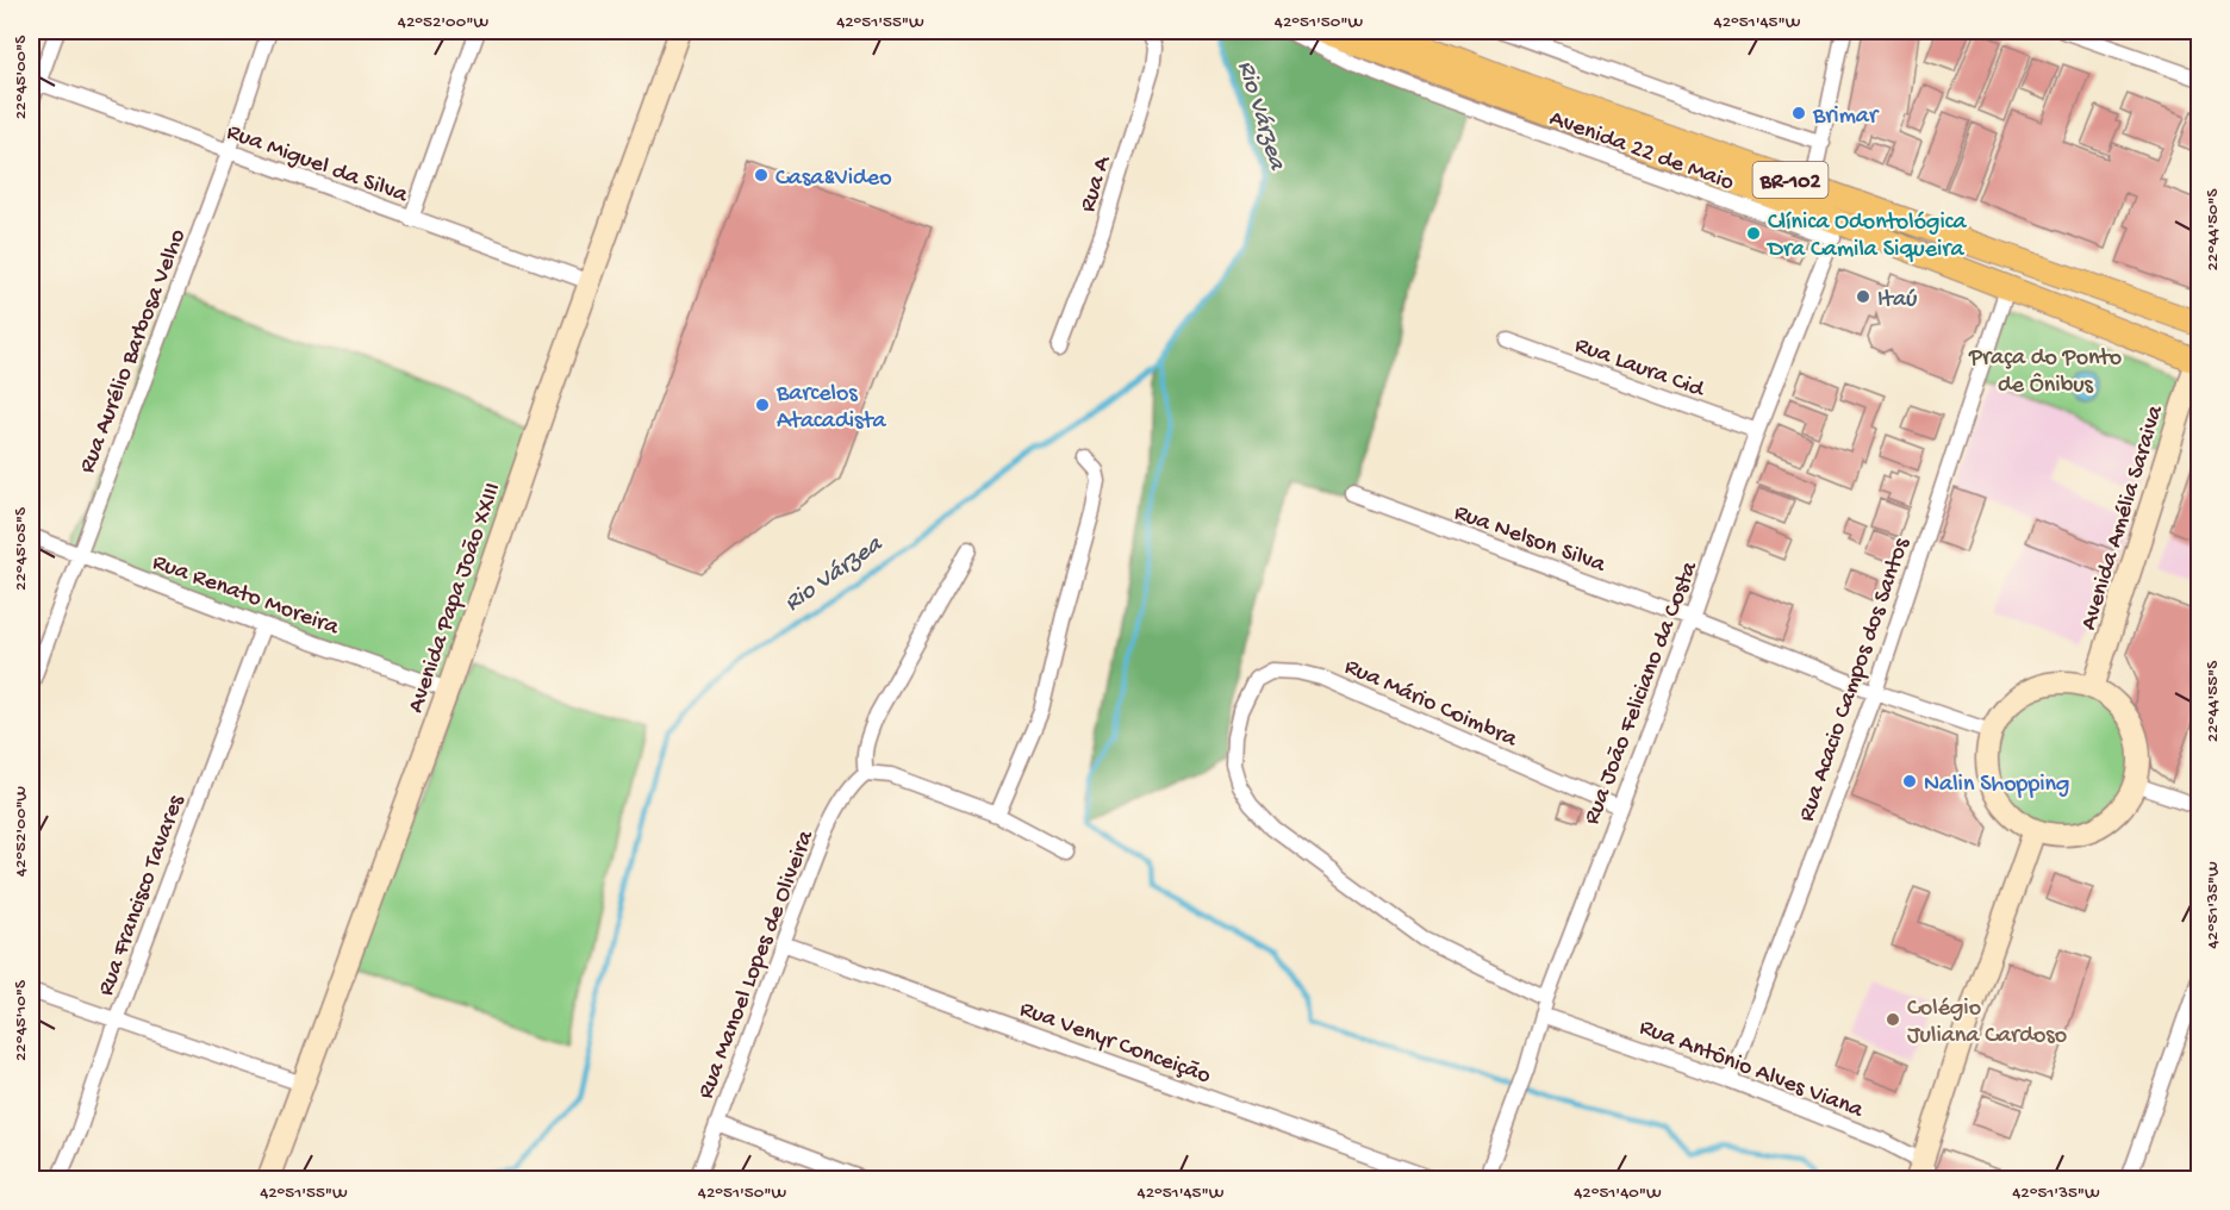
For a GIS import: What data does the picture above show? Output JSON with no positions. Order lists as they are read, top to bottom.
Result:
{
  "streets": {
    "main road": ["Avenida 22 de Maio", "BR-102"],
    "street": [
      "Rua Miguel da Silva",
      "Rua A",
      "Rua Aurélio Barbosa Velho",
      "Rua Laura Cid",
      "Avenida Amélia Saraiva",
      "Rua Nelson Silva",
      "Rua Renato Moreira",
      "Avenida Papa João XXIII",
      "Rua Acacio Campos dos Santos",
      "Rua João Feliciano da Costa",
      "Rua Mário Coimbra",
      "Rua Francisco Tavares",
      "Rua Manoel Lopes de Oliveira",
      "Rua Venyr Conceição",
      "Rua Antônio Alves Viana"
    ]
  },
  "crossings": [
    ["Avenida 22 de Maio", "Avenida Amélia Saraiva"],
    ["Avenida 22 de Maio", "Rua Acacio Campos dos Santos"],
    ["Avenida 22 de Maio", "Rua João Feliciano da Costa"],
    ["Rua Miguel da Silva", "Rua Aurélio Barbosa Velho"],
    ["Rua Miguel da Silva", "Avenida Papa João XXIII"],
    ["Rua Aurélio Barbosa Velho", "Rua Renato Moreira"],
    ["Rua Laura Cid", "Rua João Feliciano da Costa"],
    ["Avenida Amélia Saraiva", "Rua Nelson Silva"],
    ["Rua Nelson Silva", "Rua Acacio Campos dos Santos"],
    ["Rua Nelson Silva", "Rua João Feliciano da Costa"],
    ["Rua Renato Moreira", "Avenida Papa João XXIII"],
    ["Rua Renato Moreira", "Rua Francisco Tavares"],
    ["Rua Acacio Campos dos Santos", "Rua Antônio Alves Viana"],
    ["Rua João Feliciano da Costa", "Rua Mário Coimbra"],
    ["Rua João Feliciano da Costa", "Rua Antônio Alves Viana"],
    ["Rua Manoel Lopes de Oliveira", "Rua Venyr Conceição"]
  ],
  "water": ["Rio Várzea"],
  "parks": ["Praça do Ponto de Ônibus"],
  "places": [
    "Brimar",
    "Casa&Video",
    "Clínica Odontológica Dra Camila Siqueira",
    "Itaú",
    "Barcelos Atacadista",
    "Nalin Shopping",
    "Colégio Juliana Cardoso"
  ],
  "coordinates": [
    "42°52'00\"W",
    "42°51'55\"W",
    "42°51'50\"W",
    "42°51'45\"W",
    "22°45'00\"S",
    "22°44'50\"S",
    "22°45'05\"S",
    "22°44'55\"S",
    "42°51'35\"W",
    "22°45'10\"S",
    "42°51'40\"W"
  ]
}
